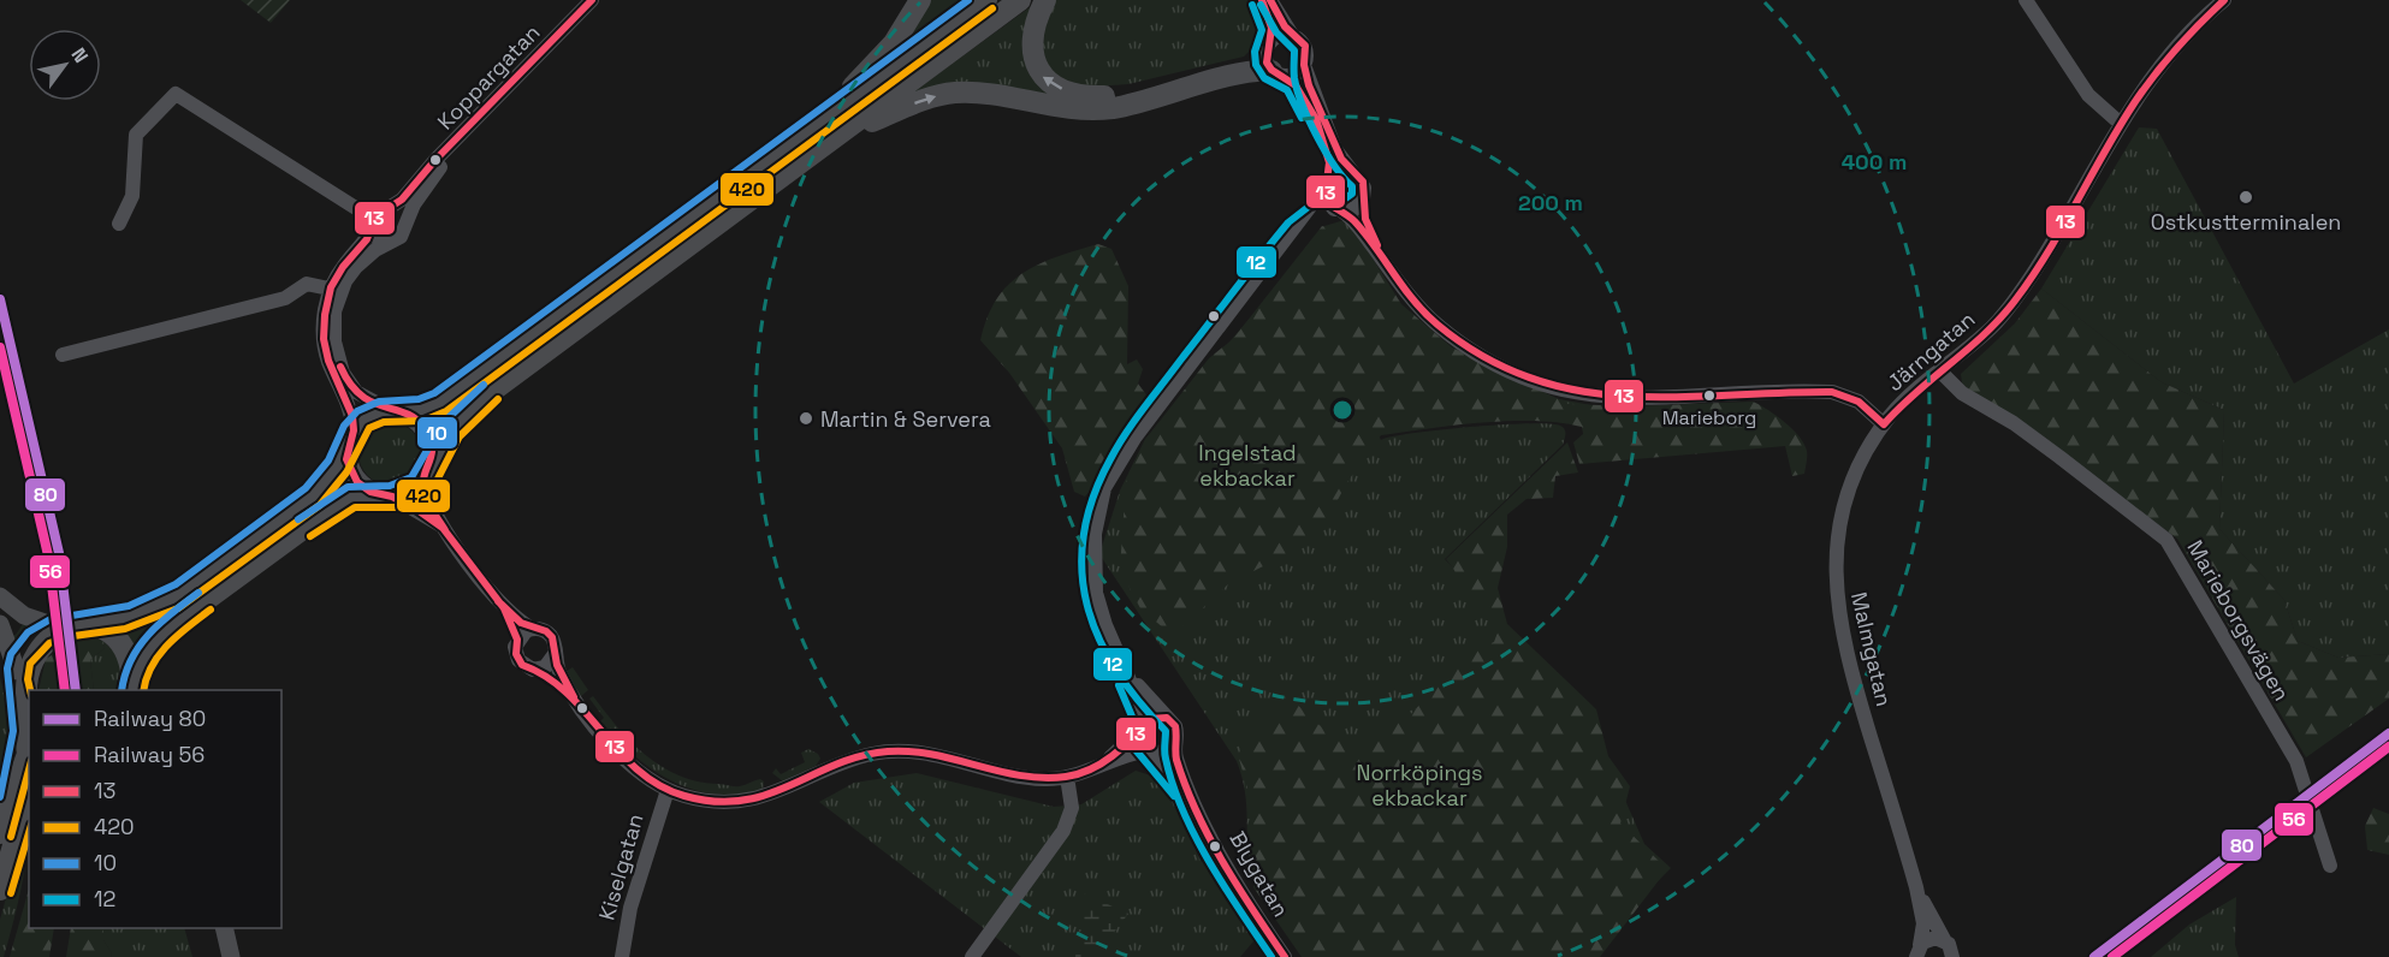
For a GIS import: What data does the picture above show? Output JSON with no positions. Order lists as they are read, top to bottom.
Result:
{
  "streets": {
    "street": [
      "Koppargatan",
      "Järngatan",
      "Marieborgsvägen",
      "Malmgatan",
      "Kiselgatan",
      "Blygatan"
    ]
  },
  "crossings": [
    ["Järngatan", "Marieborgsvägen"],
    ["Järngatan", "Malmgatan"]
  ],
  "parks": ["Ingelstad ekbackar", "Norrköpings ekbackar"],
  "places": ["Ostkustterminalen", "Marieborg", "Martin & Servera"],
  "lines": [
    "transit line 13",
    "transit line 10",
    "transit line 12",
    "transit line 420",
    "rail line 80",
    "rail line 56"
  ],
  "legend": [
    "Railway 80",
    "Railway 56",
    "13",
    "420",
    "10",
    "12"
  ],
  "north": "top right",
  "rings": ["400 m", "200 m"]
}
